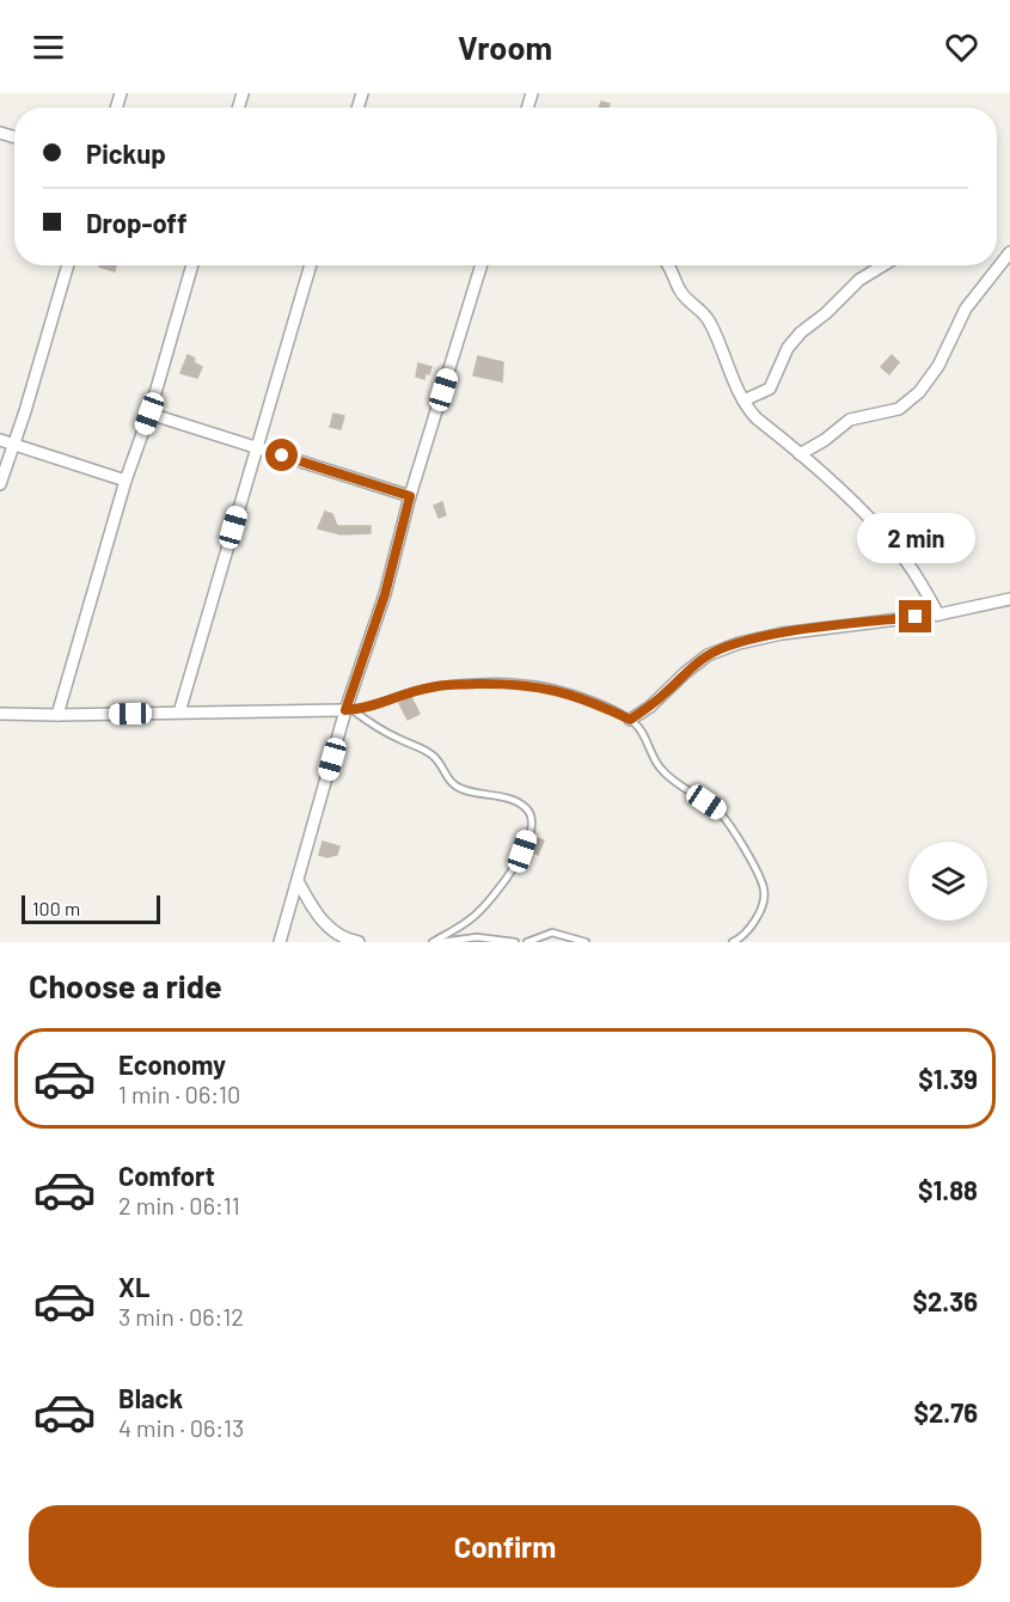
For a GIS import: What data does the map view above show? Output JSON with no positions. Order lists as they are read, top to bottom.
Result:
{
  "scale_bar": "100 m",
  "page": {
    "header": "Vroom",
    "banner": ["Pickup", "Drop-off"],
    "bubble": "2 min",
    "scale": "100 m",
    "heading": "Choose a ride",
    "list": [
      {
        "name": "Economy",
        "note": "1 min · 06:10",
        "value": "$1.39"
      },
      {
        "name": "Comfort",
        "note": "2 min · 06:11",
        "value": "$1.88"
      },
      {
        "name": "XL",
        "note": "3 min · 06:12",
        "value": "$2.36"
      },
      {
        "name": "Black",
        "note": "4 min · 06:13",
        "value": "$2.76"
      }
    ],
    "buttons": "Confirm"
  }
}
